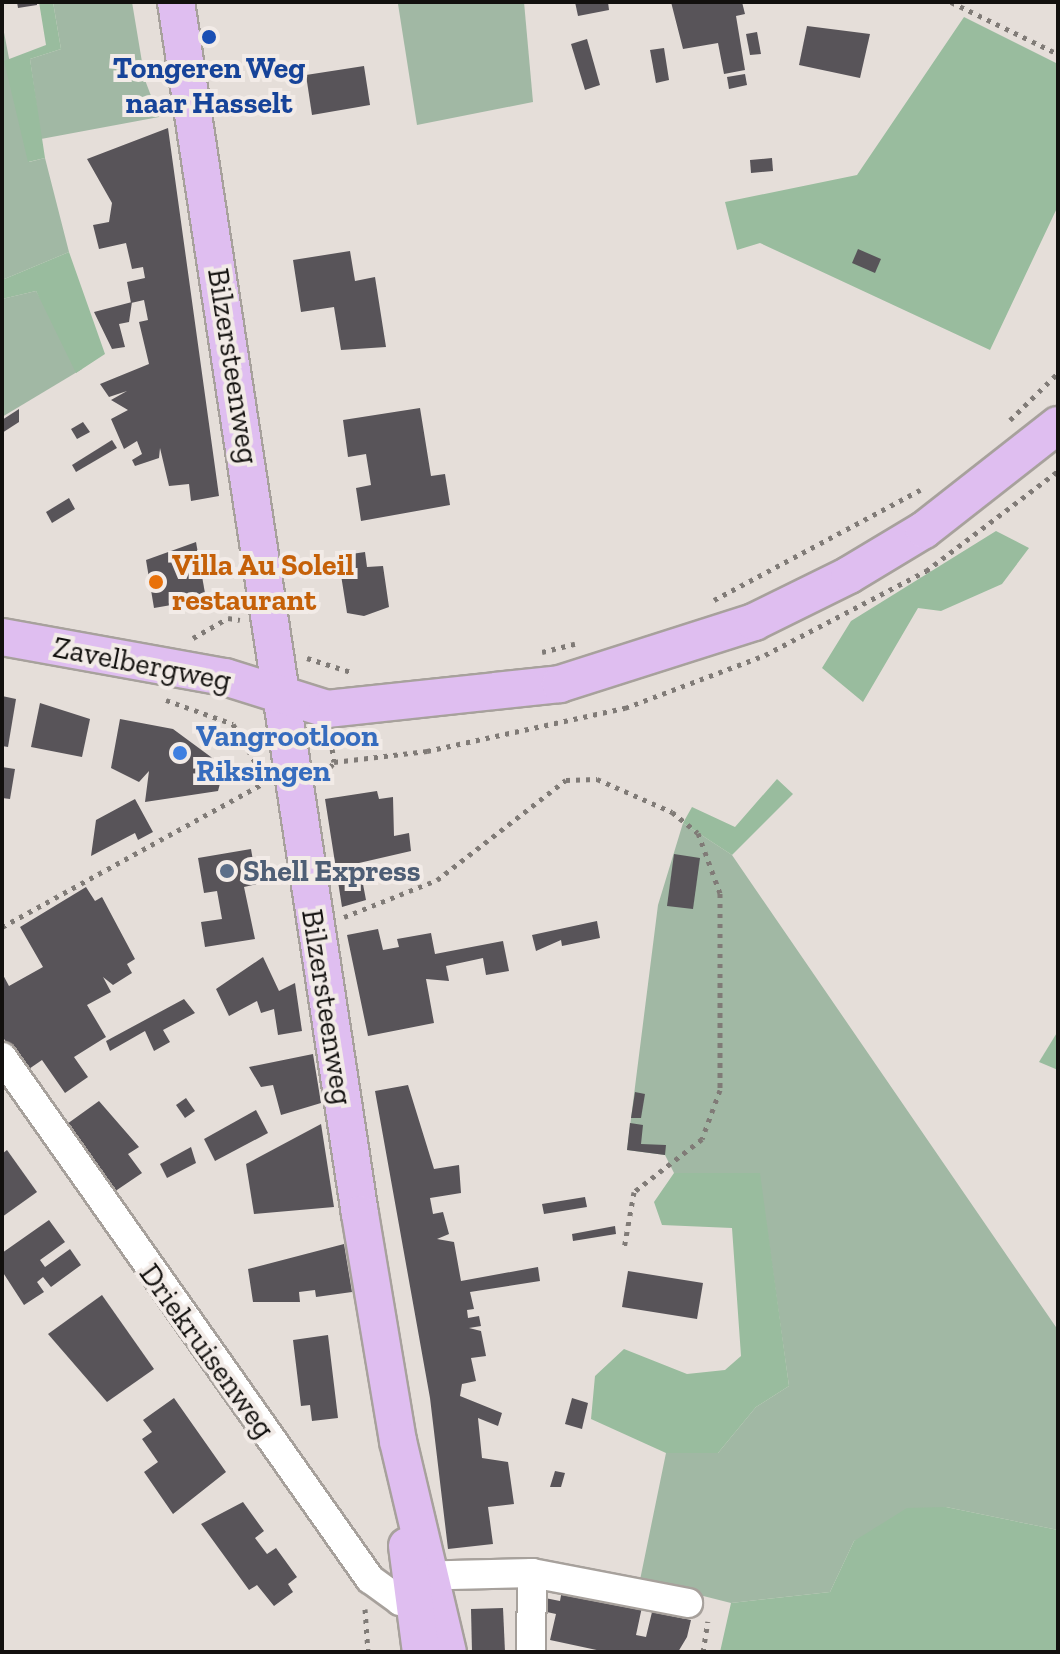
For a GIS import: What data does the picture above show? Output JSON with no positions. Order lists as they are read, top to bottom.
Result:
{
  "streets": {
    "main road": ["Bilzersteenweg", "Zavelbergweg"],
    "street": ["Driekruisenweg"]
  },
  "crossings": [
    ["Bilzersteenweg", "Zavelbergweg"],
    ["Bilzersteenweg", "Driekruisenweg"]
  ],
  "places": [
    "Tongeren Weg naar Hasselt",
    "Villa Au Soleil restaurant",
    "Vangrootloon Riksingen",
    "Shell Express"
  ]
}
